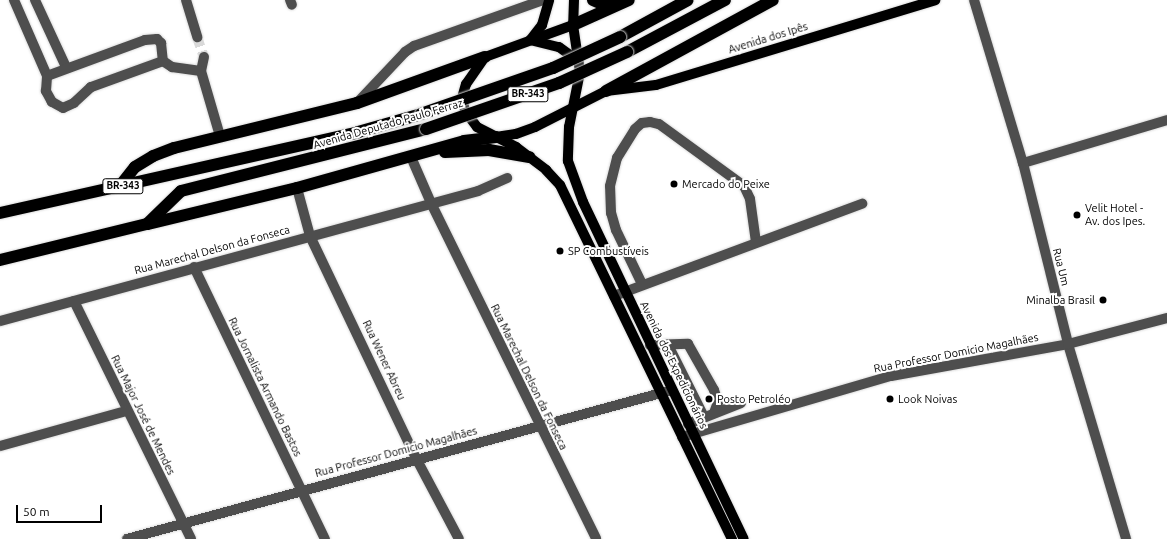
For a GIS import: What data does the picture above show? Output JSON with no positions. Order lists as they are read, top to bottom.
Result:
{
  "streets": {
    "highway": ["BR-343", "Avenida Deputado Paulo Ferraz"],
    "main road": ["Avenida dos Ipês", "Avenida dos Expedicionários"],
    "street": [
      "Rua Marechal Delson da Fonseca",
      "Rua Um",
      "Rua Professor Domicio Magalhães",
      "Rua Wener Abreu",
      "Rua Jornalista Armando Bastos",
      "Rua Major José de Mendes"
    ]
  },
  "crossings": [
    ["Avenida dos Ipês", "Avenida dos Expedicionários"],
    ["BR-343", "Avenida Deputado Paulo Ferraz"],
    ["Rua Marechal Delson da Fonseca", "Rua Professor Domicio Magalhães"],
    ["Rua Marechal Delson da Fonseca", "Rua Wener Abreu"],
    ["Rua Marechal Delson da Fonseca", "Rua Jornalista Armando Bastos"],
    ["Rua Marechal Delson da Fonseca", "Rua Major José de Mendes"],
    ["Rua Um", "Rua Professor Domicio Magalhães"],
    ["Rua Professor Domicio Magalhães", "Rua Wener Abreu"],
    ["Rua Professor Domicio Magalhães", "Avenida dos Expedicionários"],
    ["Rua Professor Domicio Magalhães", "Rua Jornalista Armando Bastos"],
    ["Rua Professor Domicio Magalhães", "Rua Major José de Mendes"]
  ],
  "places": [
    "Mercado do Peixe",
    "Velit Hotel - Av. dos Ipes.",
    "SP Combustíveis",
    "Minalba Brasil",
    "Posto Petroléo",
    "Look Noivas"
  ],
  "scale_bar": "50 m"
}
